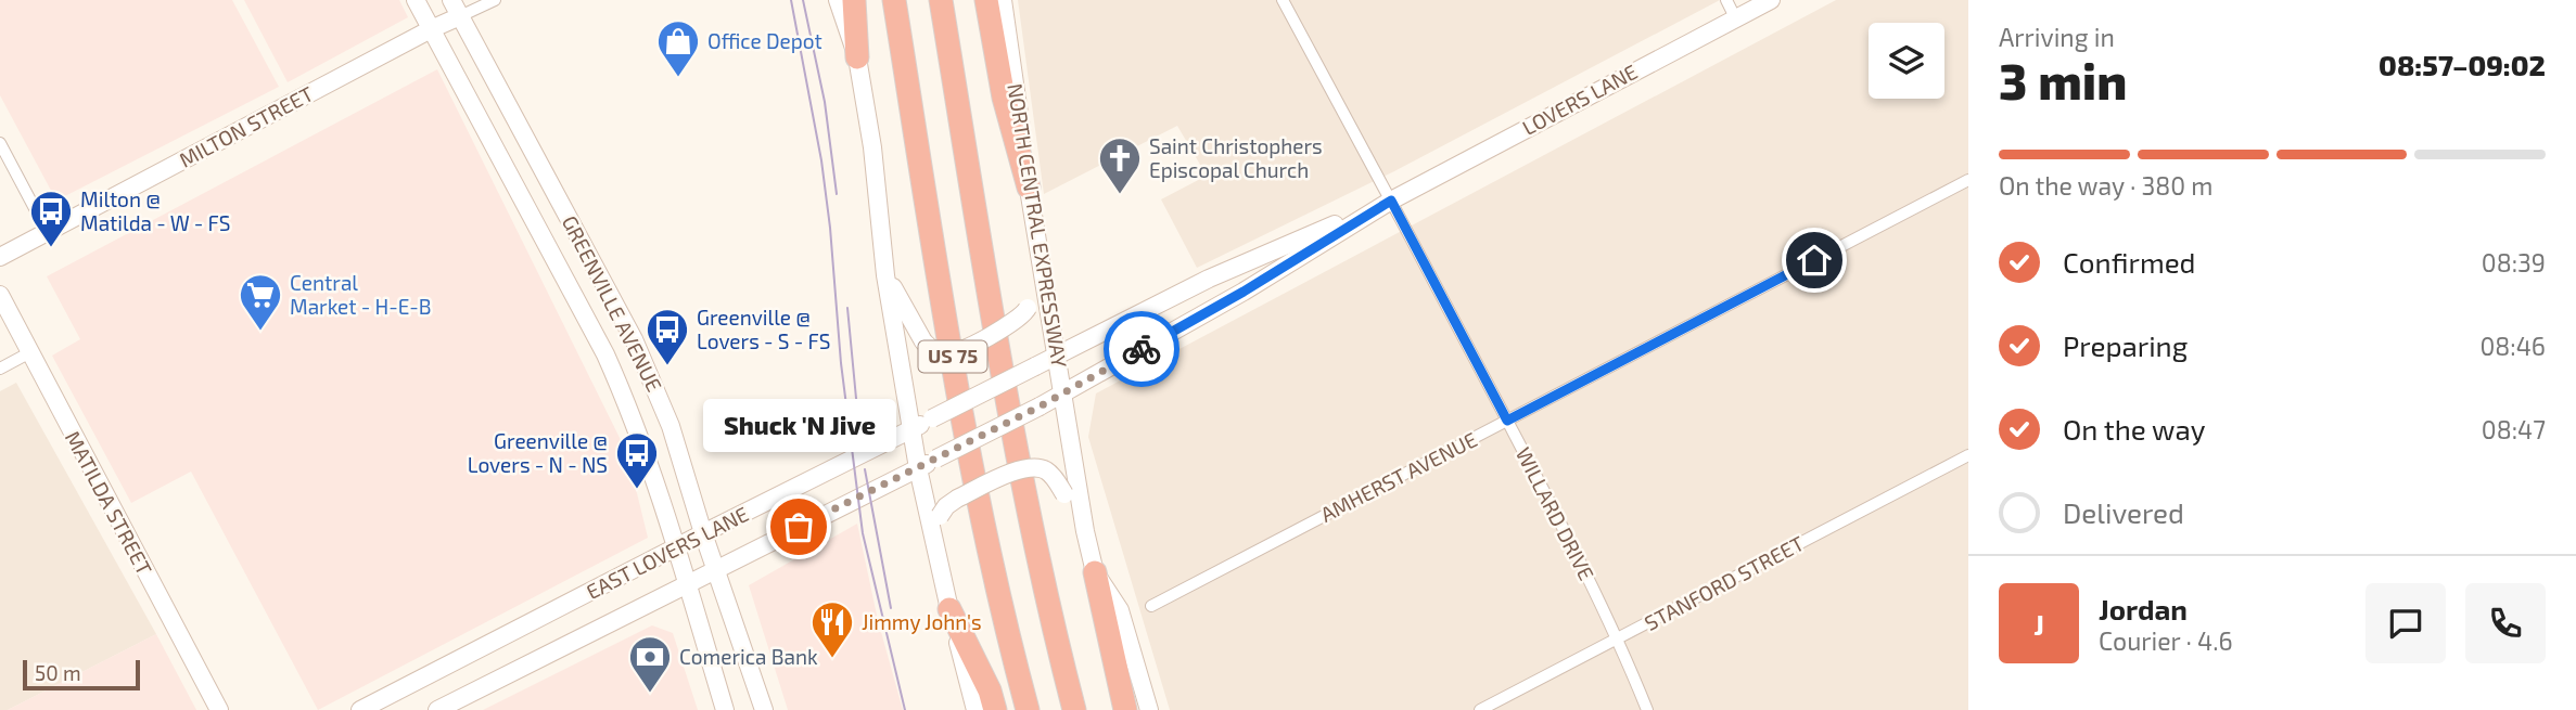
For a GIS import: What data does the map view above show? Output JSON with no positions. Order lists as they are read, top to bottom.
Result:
{
  "streets": {
    "highway": ["US 75"],
    "main road": [
      "LOVERS LANE",
      "MILTON STREET",
      "NORTH CENTRAL EXPRESSWAY",
      "GREENVILLE AVENUE",
      "MATILDA STREET",
      "EAST LOVERS LANE"
    ],
    "street": ["AMHERST AVENUE", "WILLARD DRIVE", "STANFORD STREET"]
  },
  "crossings": [
    ["LOVERS LANE", "NORTH CENTRAL EXPRESSWAY"],
    ["LOVERS LANE", "WILLARD DRIVE"],
    ["LOVERS LANE", "EAST LOVERS LANE"],
    ["MILTON STREET", "GREENVILLE AVENUE"],
    ["NORTH CENTRAL EXPRESSWAY", "EAST LOVERS LANE"],
    ["GREENVILLE AVENUE", "EAST LOVERS LANE"],
    ["AMHERST AVENUE", "WILLARD DRIVE"],
    ["WILLARD DRIVE", "STANFORD STREET"]
  ],
  "places": {
    "shop": ["Office Depot"],
    "church": ["Saint Christophers Episcopal Church"],
    "bus stop": ["Milton @ Matilda - W - FS", "Greenville @ Lovers - S - FS", "Greenville @ Lovers - N - NS"],
    "supermarket": ["Central Market - H-E-B"],
    "other": ["Shuck 'N Jive"],
    "restaurant": ["Jimmy John's"],
    "bank": ["Comerica Bank"]
  },
  "scale_bar": "50 m",
  "page": {
    "heading": ["3 min", "Arriving in", "08:57–09:02"],
    "panel": ["Jordan", "Courier · 4.6"],
    "bar": "On the way · 380 m",
    "list": [
      ["Confirmed", "08:39"],
      ["Preparing", "08:46"],
      ["On the way", "08:47"],
      "Delivered"
    ],
    "bubble": "Shuck 'N Jive",
    "round": "J",
    "scale": "50 m"
  }
}
